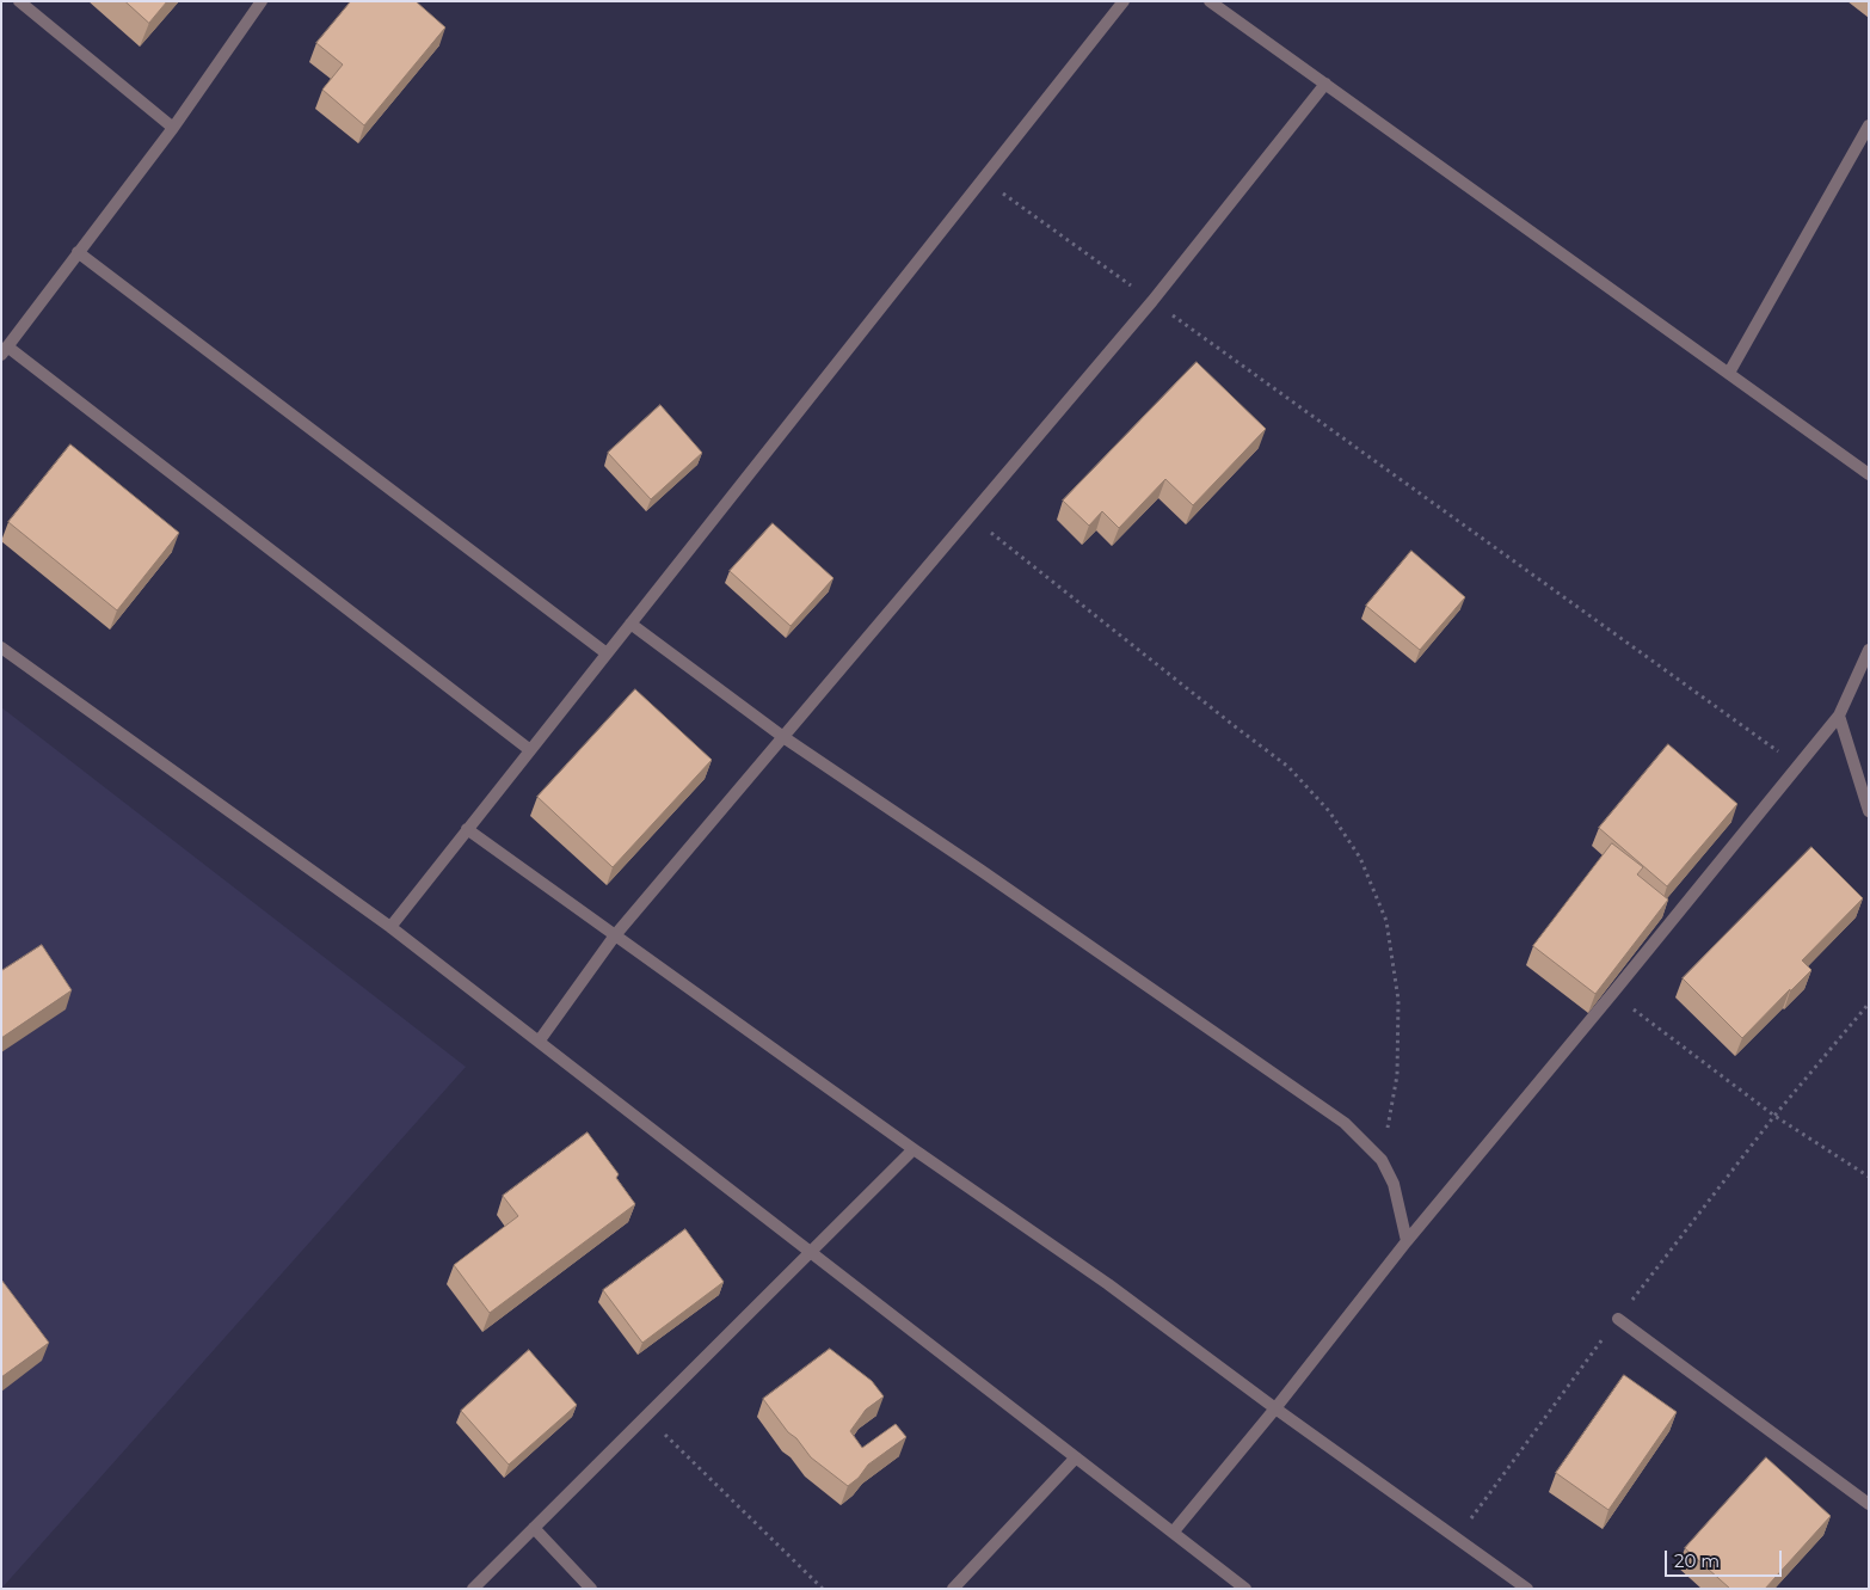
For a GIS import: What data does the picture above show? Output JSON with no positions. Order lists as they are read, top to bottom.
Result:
{
  "scale_bar": "20 m"
}
